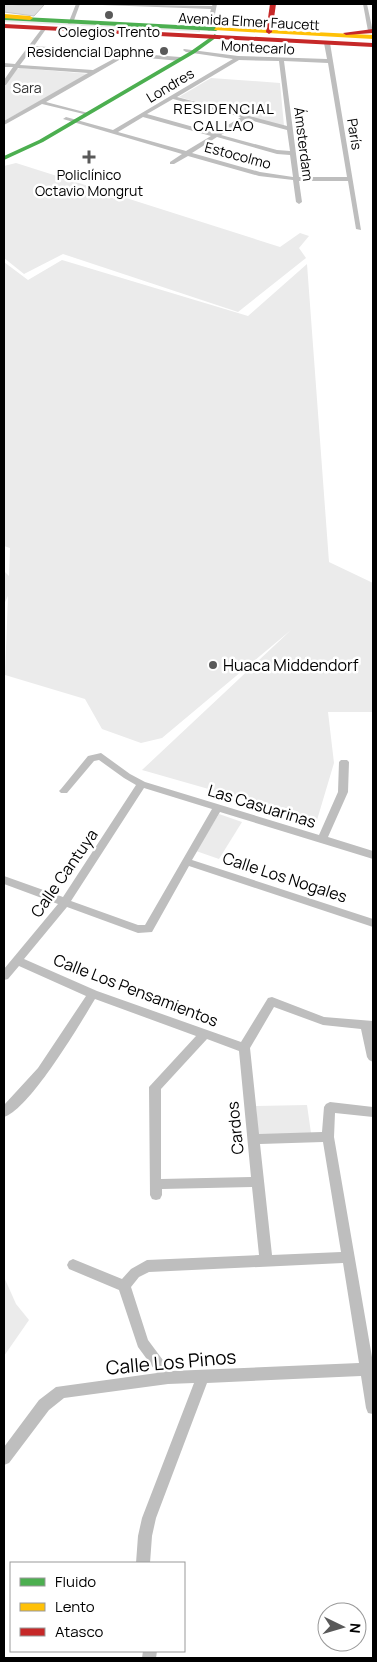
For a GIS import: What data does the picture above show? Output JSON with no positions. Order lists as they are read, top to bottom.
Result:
{
  "streets": {
    "main road": ["Avenida Elmer Faucett"],
    "street": [
      "Montecarlo",
      "Londres",
      "París",
      "Ámsterdam",
      "Estocolmo",
      "Las Casuarinas",
      "Calle Cantuya",
      "Calle Los Nogales",
      "Calle Los Pensamientos",
      "Cardos",
      "Calle Los Pinos"
    ]
  },
  "crossings": [
    ["Avenida Elmer Faucett", "París"],
    ["Montecarlo", "Londres"],
    ["Montecarlo", "París"],
    ["Montecarlo", "Ámsterdam"],
    ["Londres", "Estocolmo"],
    ["París", "Estocolmo"],
    ["Ámsterdam", "Estocolmo"],
    ["Las Casuarinas", "Calle Cantuya"],
    ["Calle Cantuya", "Calle Los Pensamientos"],
    ["Calle Los Pensamientos", "Cardos"]
  ],
  "districts": ["RESIDENCIAL CALLAO"],
  "parks": ["Sara"],
  "places": {
    "other": ["Colegios Trento", "Residencial Daphne", "Huaca Middendorf"],
    "health": ["Policlínico Octavio Mongrut"]
  },
  "legend": ["Fluido", "Lento", "Atasco"],
  "north": "right"
}
